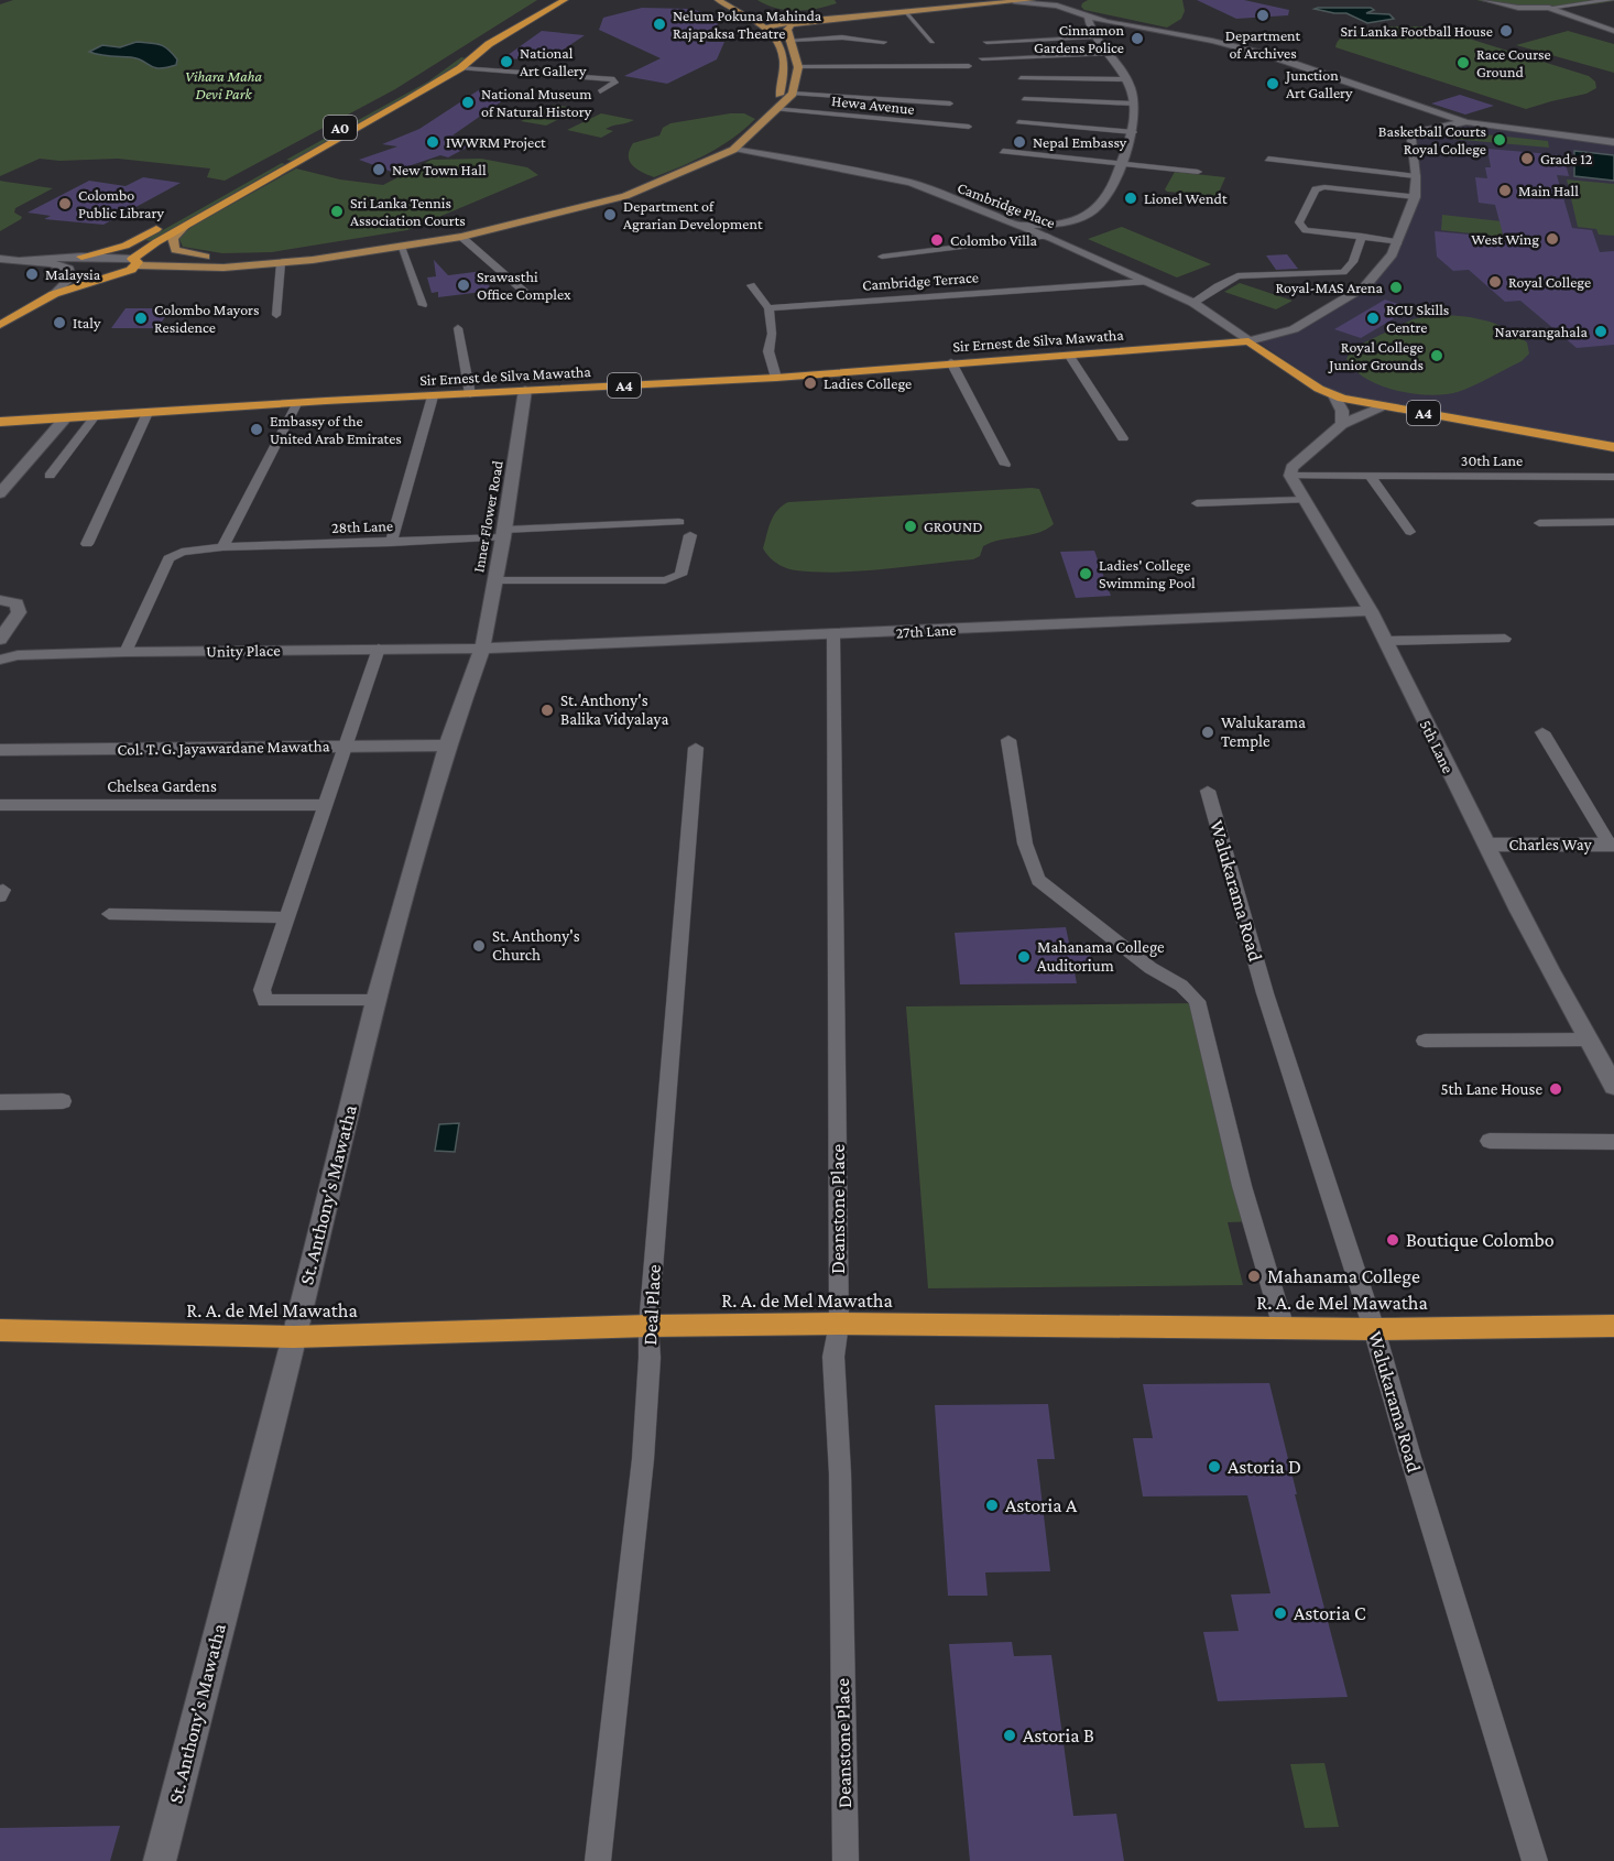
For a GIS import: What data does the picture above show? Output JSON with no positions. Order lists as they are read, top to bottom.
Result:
{
  "streets": {
    "highway": [
      "A0",
      "Sir Ernest de Silva Mawatha",
      "A4",
      "R. A. de Mel Mawatha"
    ],
    "main road": [
      "Cambridge Place",
      "Inner Flower Road",
      "27th Lane",
      "Unity Place",
      "5th Lane",
      "Col. T. G. Jayawardane Mawatha",
      "Charles Way",
      "St. Anthony's Mawatha"
    ],
    "street": [
      "Hewa Avenue",
      "Cambridge Terrace",
      "30th Lane",
      "28th Lane",
      "Chelsea Gardens",
      "Walukarama Road",
      "Deanstone Place",
      "Deal Place"
    ]
  },
  "crossings": [
    ["Cambridge Place", "Cambridge Terrace"],
    ["Cambridge Place", "Sir Ernest de Silva Mawatha"],
    ["Cambridge Place", "A4"],
    ["Sir Ernest de Silva Mawatha", "A4"],
    ["Sir Ernest de Silva Mawatha", "Inner Flower Road"],
    ["30th Lane", "5th Lane"],
    ["Inner Flower Road", "28th Lane"],
    ["Inner Flower Road", "27th Lane"],
    ["Inner Flower Road", "Unity Place"],
    ["Inner Flower Road", "St. Anthony's Mawatha"],
    ["28th Lane", "Unity Place"],
    ["27th Lane", "Unity Place"],
    ["27th Lane", "5th Lane"],
    ["27th Lane", "St. Anthony's Mawatha"],
    ["27th Lane", "Deanstone Place"],
    ["Unity Place", "St. Anthony's Mawatha"],
    ["5th Lane", "Charles Way"],
    ["Col. T. G. Jayawardane Mawatha", "St. Anthony's Mawatha"],
    ["Walukarama Road", "R. A. de Mel Mawatha"],
    ["St. Anthony's Mawatha", "R. A. de Mel Mawatha"],
    ["Deanstone Place", "R. A. de Mel Mawatha"],
    ["R. A. de Mel Mawatha", "Deal Place"]
  ],
  "parks": ["Vihara Maha Devi Park"],
  "places": [
    "Department of Archives",
    "Nelum Pokuna Mahinda Rajapaksa Theatre",
    "Sri Lanka Football House",
    "Cinnamon Gardens Police",
    "National Art Gallery",
    "Race Course Ground",
    "Junction Art Gallery",
    "National Museum of Natural History",
    "Basketball Courts Royal College",
    "IWWRM Project",
    "Nepal Embassy",
    "Grade 12",
    "New Town Hall",
    "Main Hall",
    "Lionel Wendt",
    "Colombo Public Library",
    "Sri Lanka Tennis Association Courts",
    "Department of Agrarian Development",
    "West Wing",
    "Colombo Villa",
    "Malaysia",
    "Royal College",
    "Srawasthi Office Complex",
    "Royal-MAS Arena",
    "Colombo Mayors Residence",
    "RCU Skills Centre",
    "Italy",
    "Navarangahala",
    "Royal College Junior Grounds",
    "Ladies College",
    "Embassy of the United Arab Emirates",
    "GROUND",
    "Ladies' College Swimming Pool",
    "St. Anthony's Balika Vidyalaya",
    "Walukarama Temple",
    "St. Anthony's Church",
    "Mahanama College Auditorium",
    "5th Lane House",
    "Boutique Colombo",
    "Mahanama College",
    "Astoria D",
    "Astoria A",
    "Astoria C",
    "Astoria B"
  ]
}
